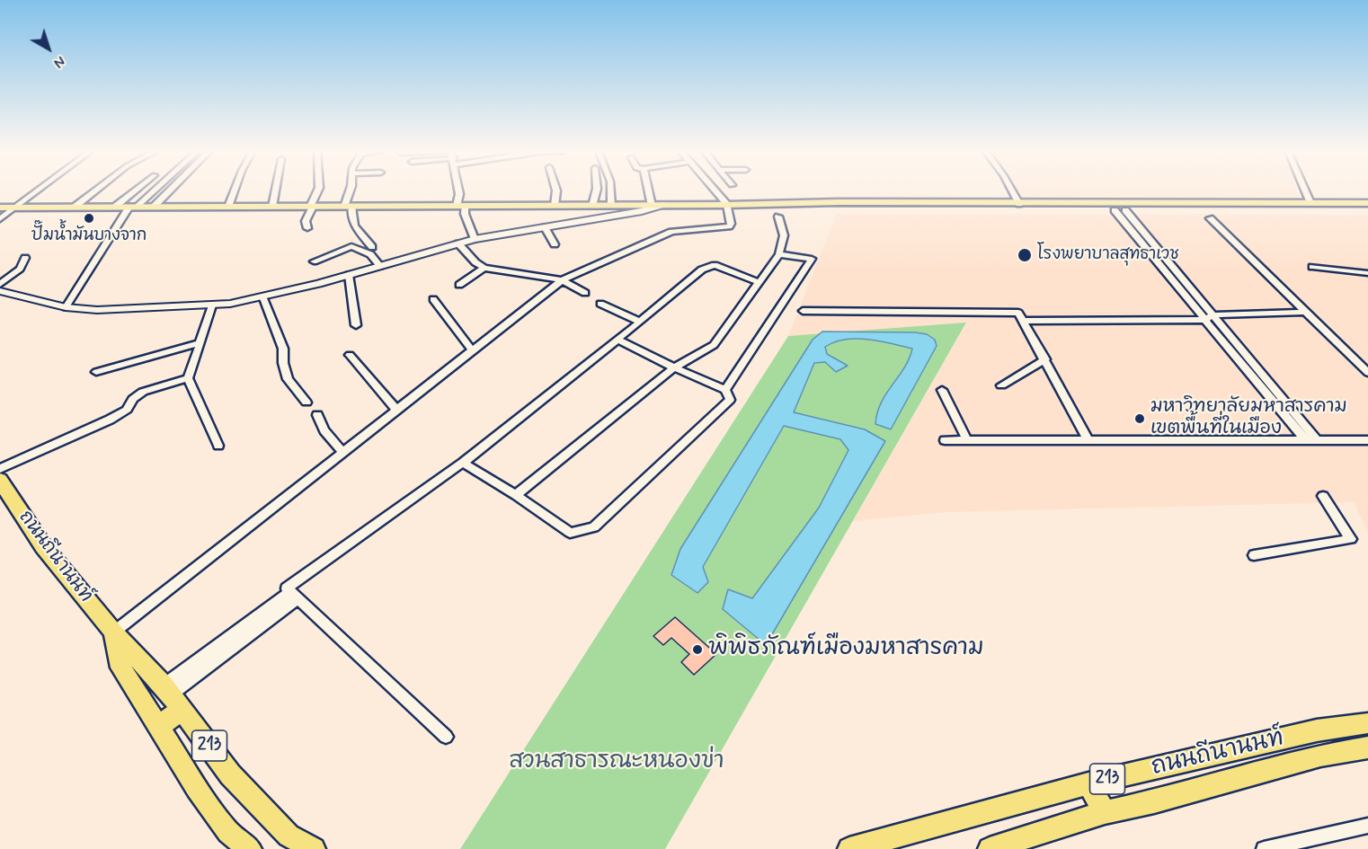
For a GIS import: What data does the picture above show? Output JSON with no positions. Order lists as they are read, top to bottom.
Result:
{
  "streets": {
    "main road": ["ถนนถีนานนท์", "213"]
  },
  "crossings": [
    ["ถนนถีนานนท์", "213"]
  ],
  "parks": ["สวนสาธารณะหนองข่า"],
  "places": [
    "ปั๊มน้ำมันบางจาก",
    "โรงพยาบาลสุทธาเวช",
    "มหาวิทยาลัยมหาสารคาม เขตพื้นที่ในเมือง",
    "พิพิธภัณฑ์เมืองมหาสารคาม"
  ],
  "north": "bottom right"
}
